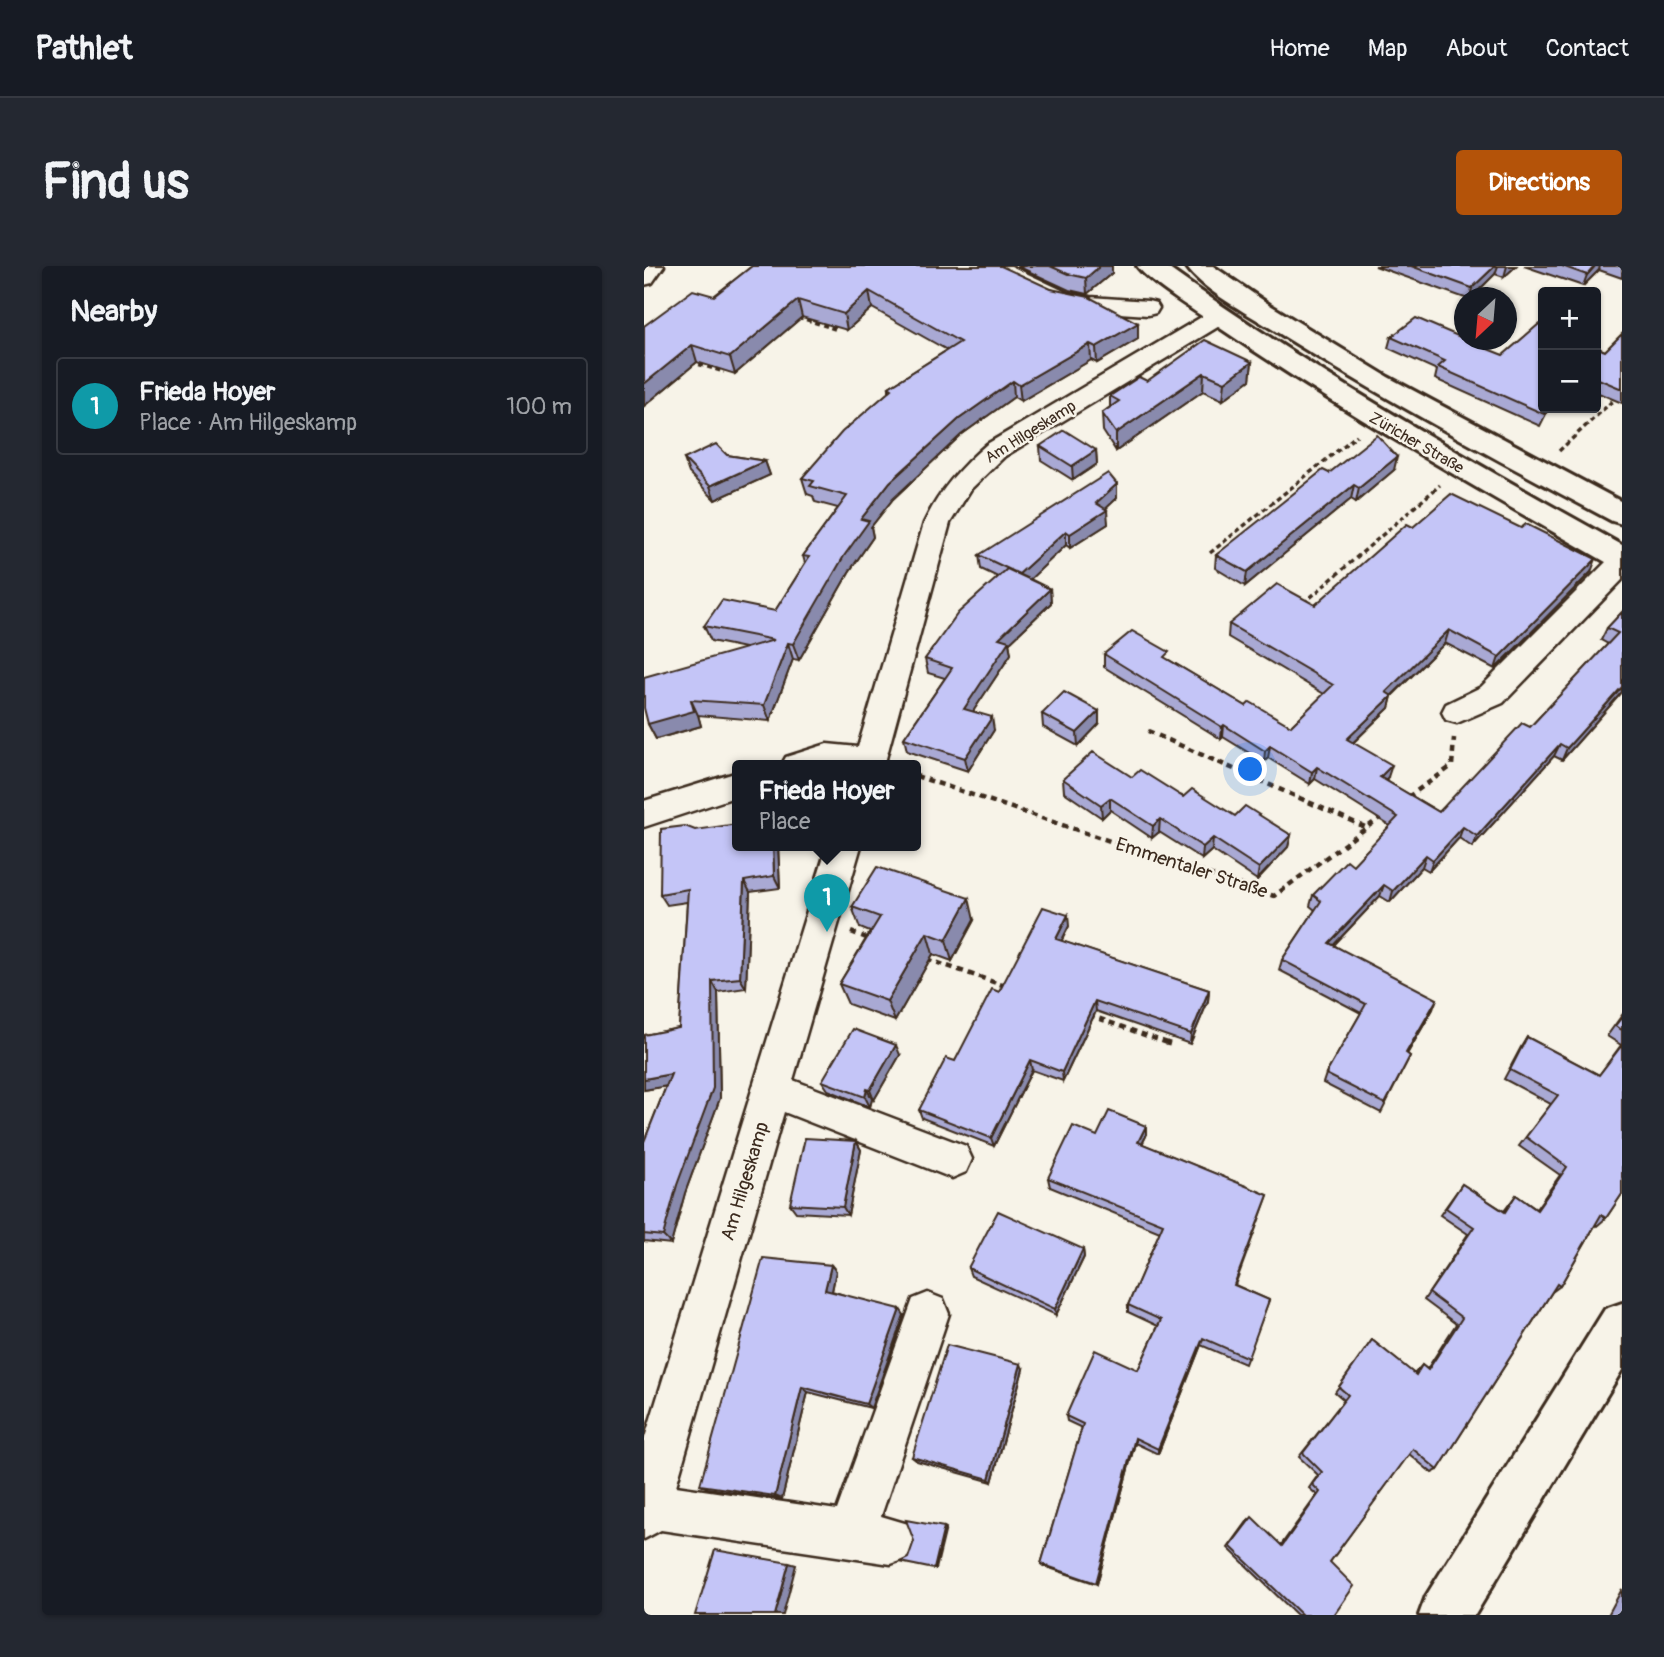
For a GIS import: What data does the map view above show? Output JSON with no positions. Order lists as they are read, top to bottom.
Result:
{
  "streets": {
    "main road": ["Züricher Straße"],
    "street": ["Am Hilgeskamp"],
    "path": ["Emmentaler Straße"]
  },
  "crossings": [
    ["Am Hilgeskamp", "Züricher Straße"]
  ],
  "north": "bottom left",
  "page": {
    "header": "Pathlet",
    "nav": [
      "Home",
      "Map",
      "About",
      "Contact"
    ],
    "buttons": "Directions",
    "title": "Find us",
    "heading": "Nearby",
    "map_buttons": ["+", "−"],
    "list": [
      {
        "mark": "1",
        "name": "Frieda Hoyer",
        "note": "Place · Am Hilgeskamp",
        "value": "100 m"
      }
    ],
    "popup": ["Frieda Hoyer", "Place"],
    "pins": "1"
  }
}
